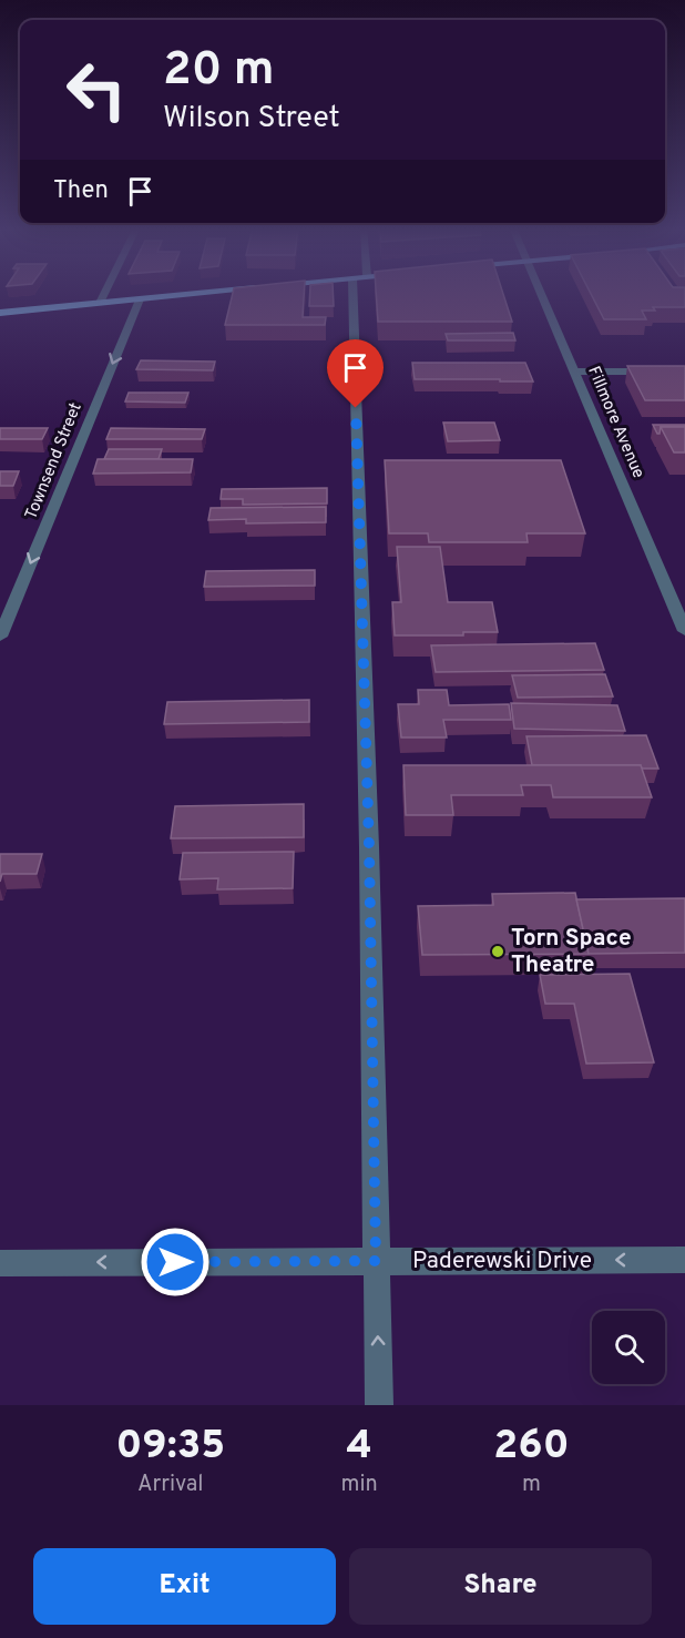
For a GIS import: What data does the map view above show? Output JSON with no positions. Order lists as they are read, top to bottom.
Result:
{
  "streets": {
    "street": ["Fillmore Avenue", "Townsend Street", "Paderewski Drive"]
  },
  "one_way": ["Townsend Street", "Paderewski Drive"],
  "places": ["Torn Space Theatre"],
  "page": {
    "turn": ["20 m", "Wilson Street"],
    "then": "Then",
    "eta": [
      "09:35",
      "Arrival",
      "4",
      "min",
      "260",
      "m"
    ],
    "buttons": ["Exit", "Share"]
  }
}
